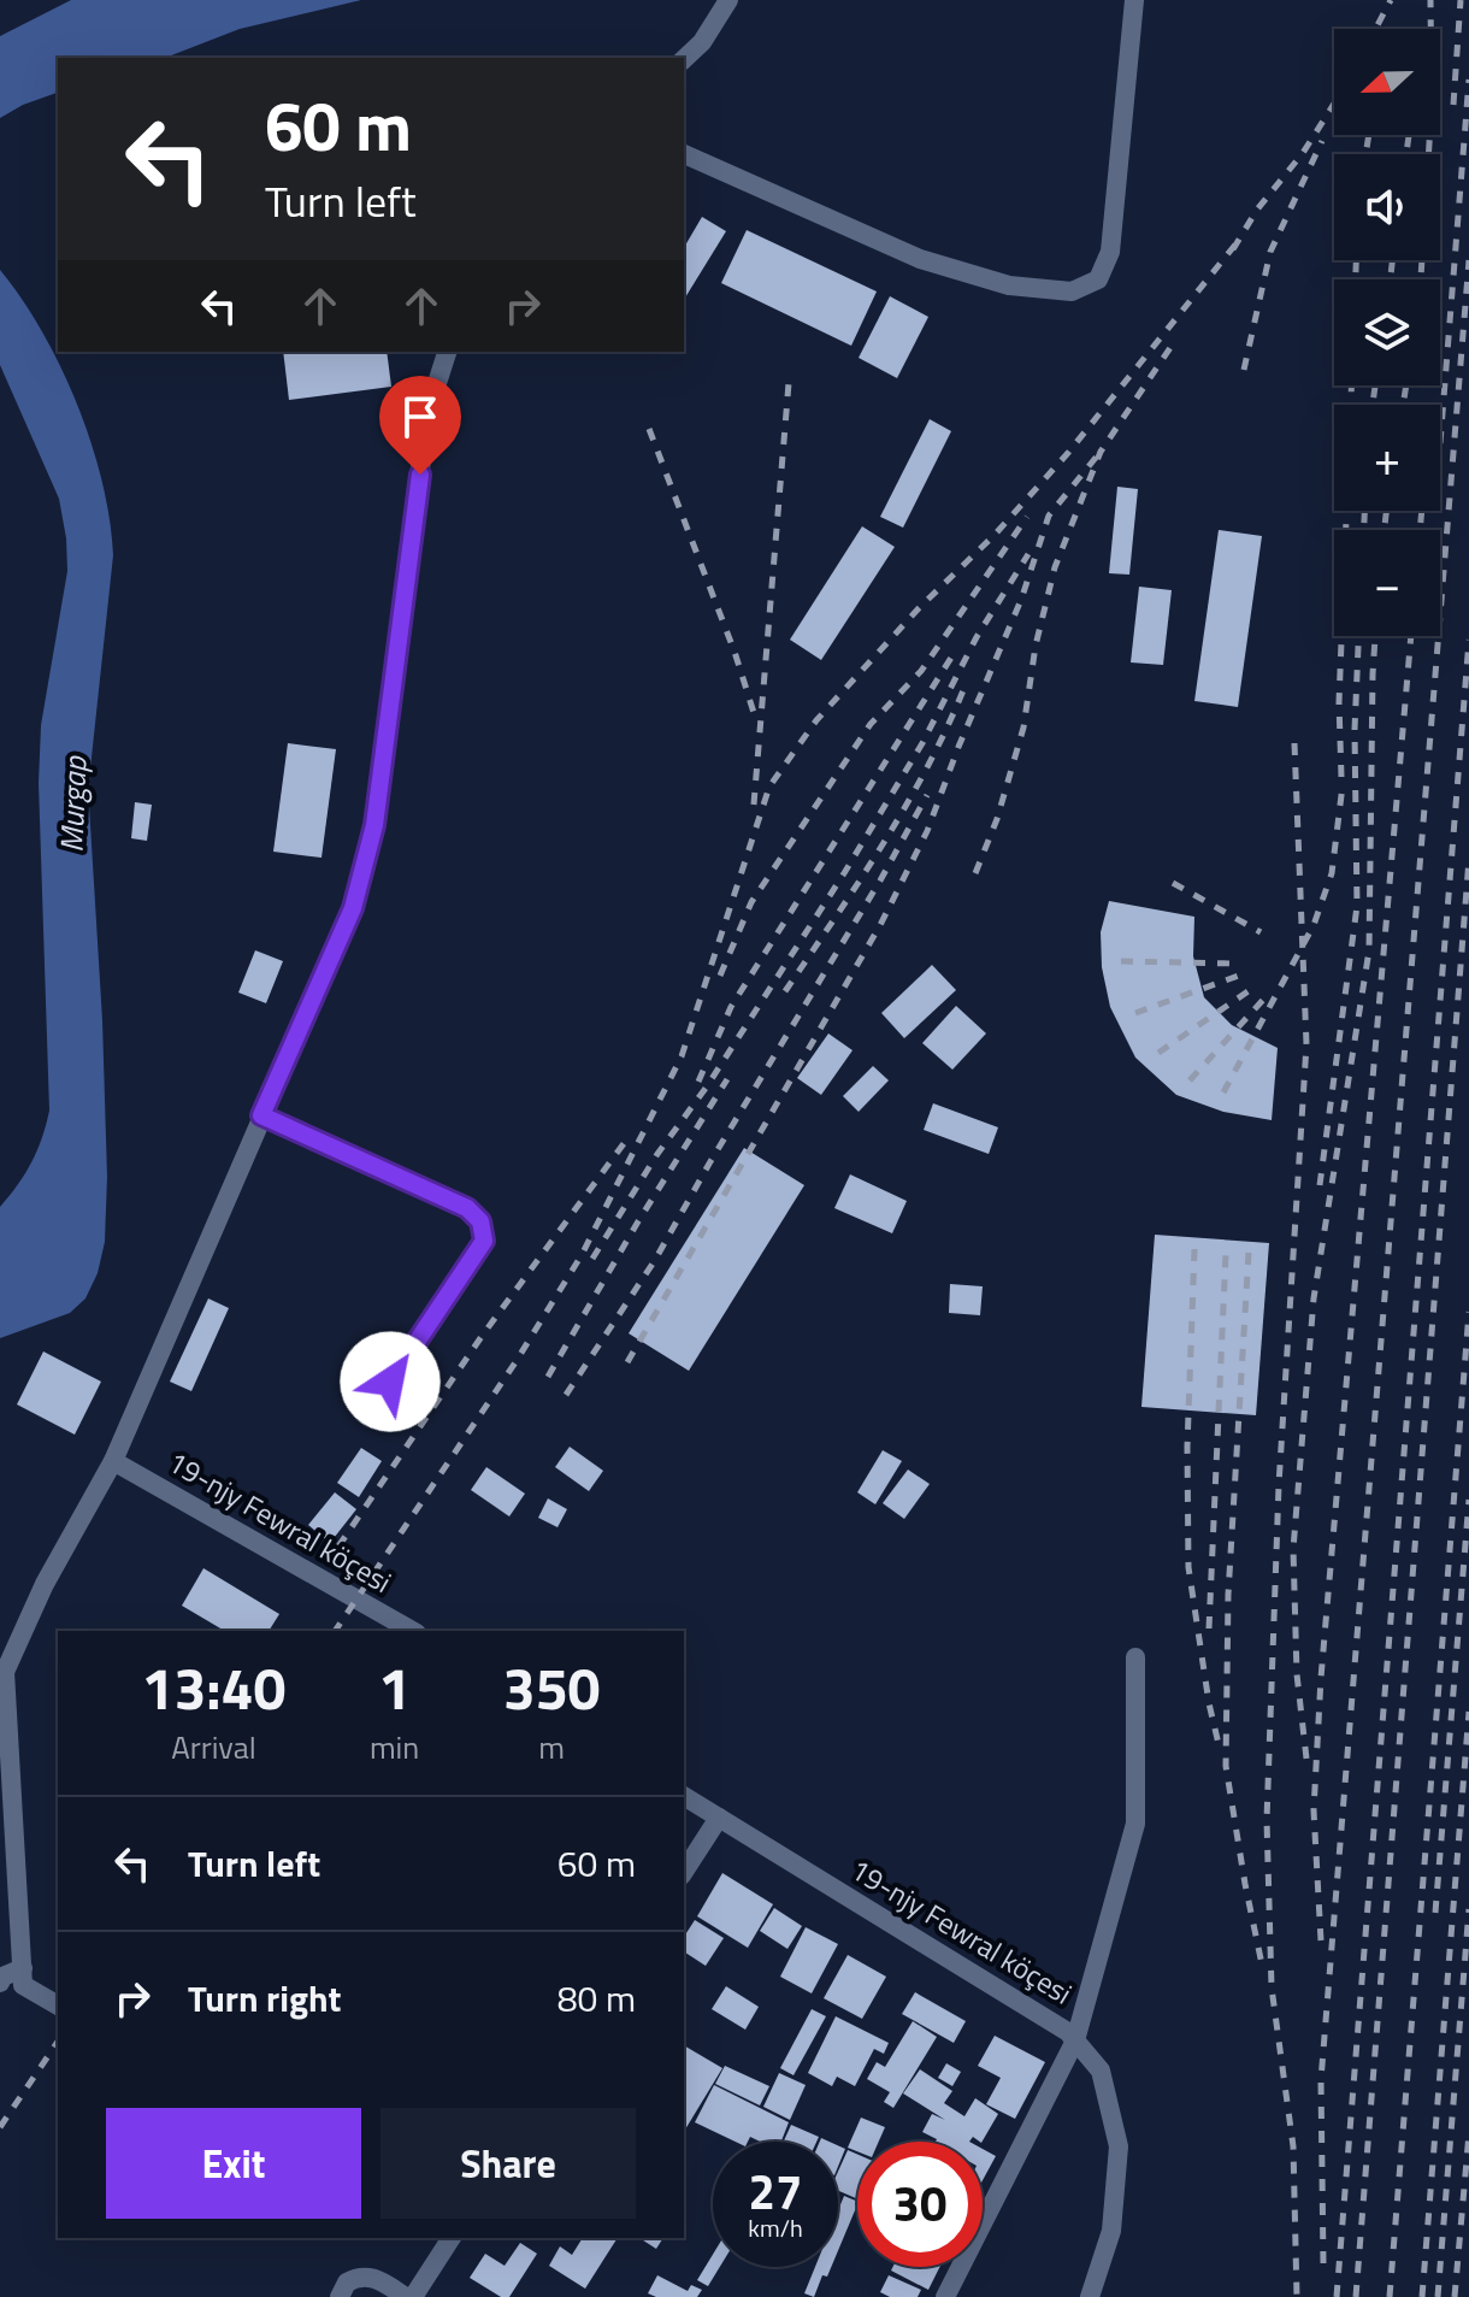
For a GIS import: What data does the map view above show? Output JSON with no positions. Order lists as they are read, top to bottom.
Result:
{
  "streets": {
    "street": ["19-njy Fewral köçesi"]
  },
  "water": ["Murgap"],
  "north": "left",
  "page": {
    "map_buttons": ["+", "−"],
    "turn": ["60 m", "Turn left"],
    "eta": [
      "13:40",
      "Arrival",
      "1",
      "min",
      "350",
      "m"
    ],
    "list": [
      {
        "name": "Turn left",
        "value": "60 m"
      },
      {
        "name": "Turn right",
        "value": "80 m"
      }
    ],
    "buttons": ["Exit", "Share"],
    "speed": "27 km/h",
    "limit": "30"
  }
}
